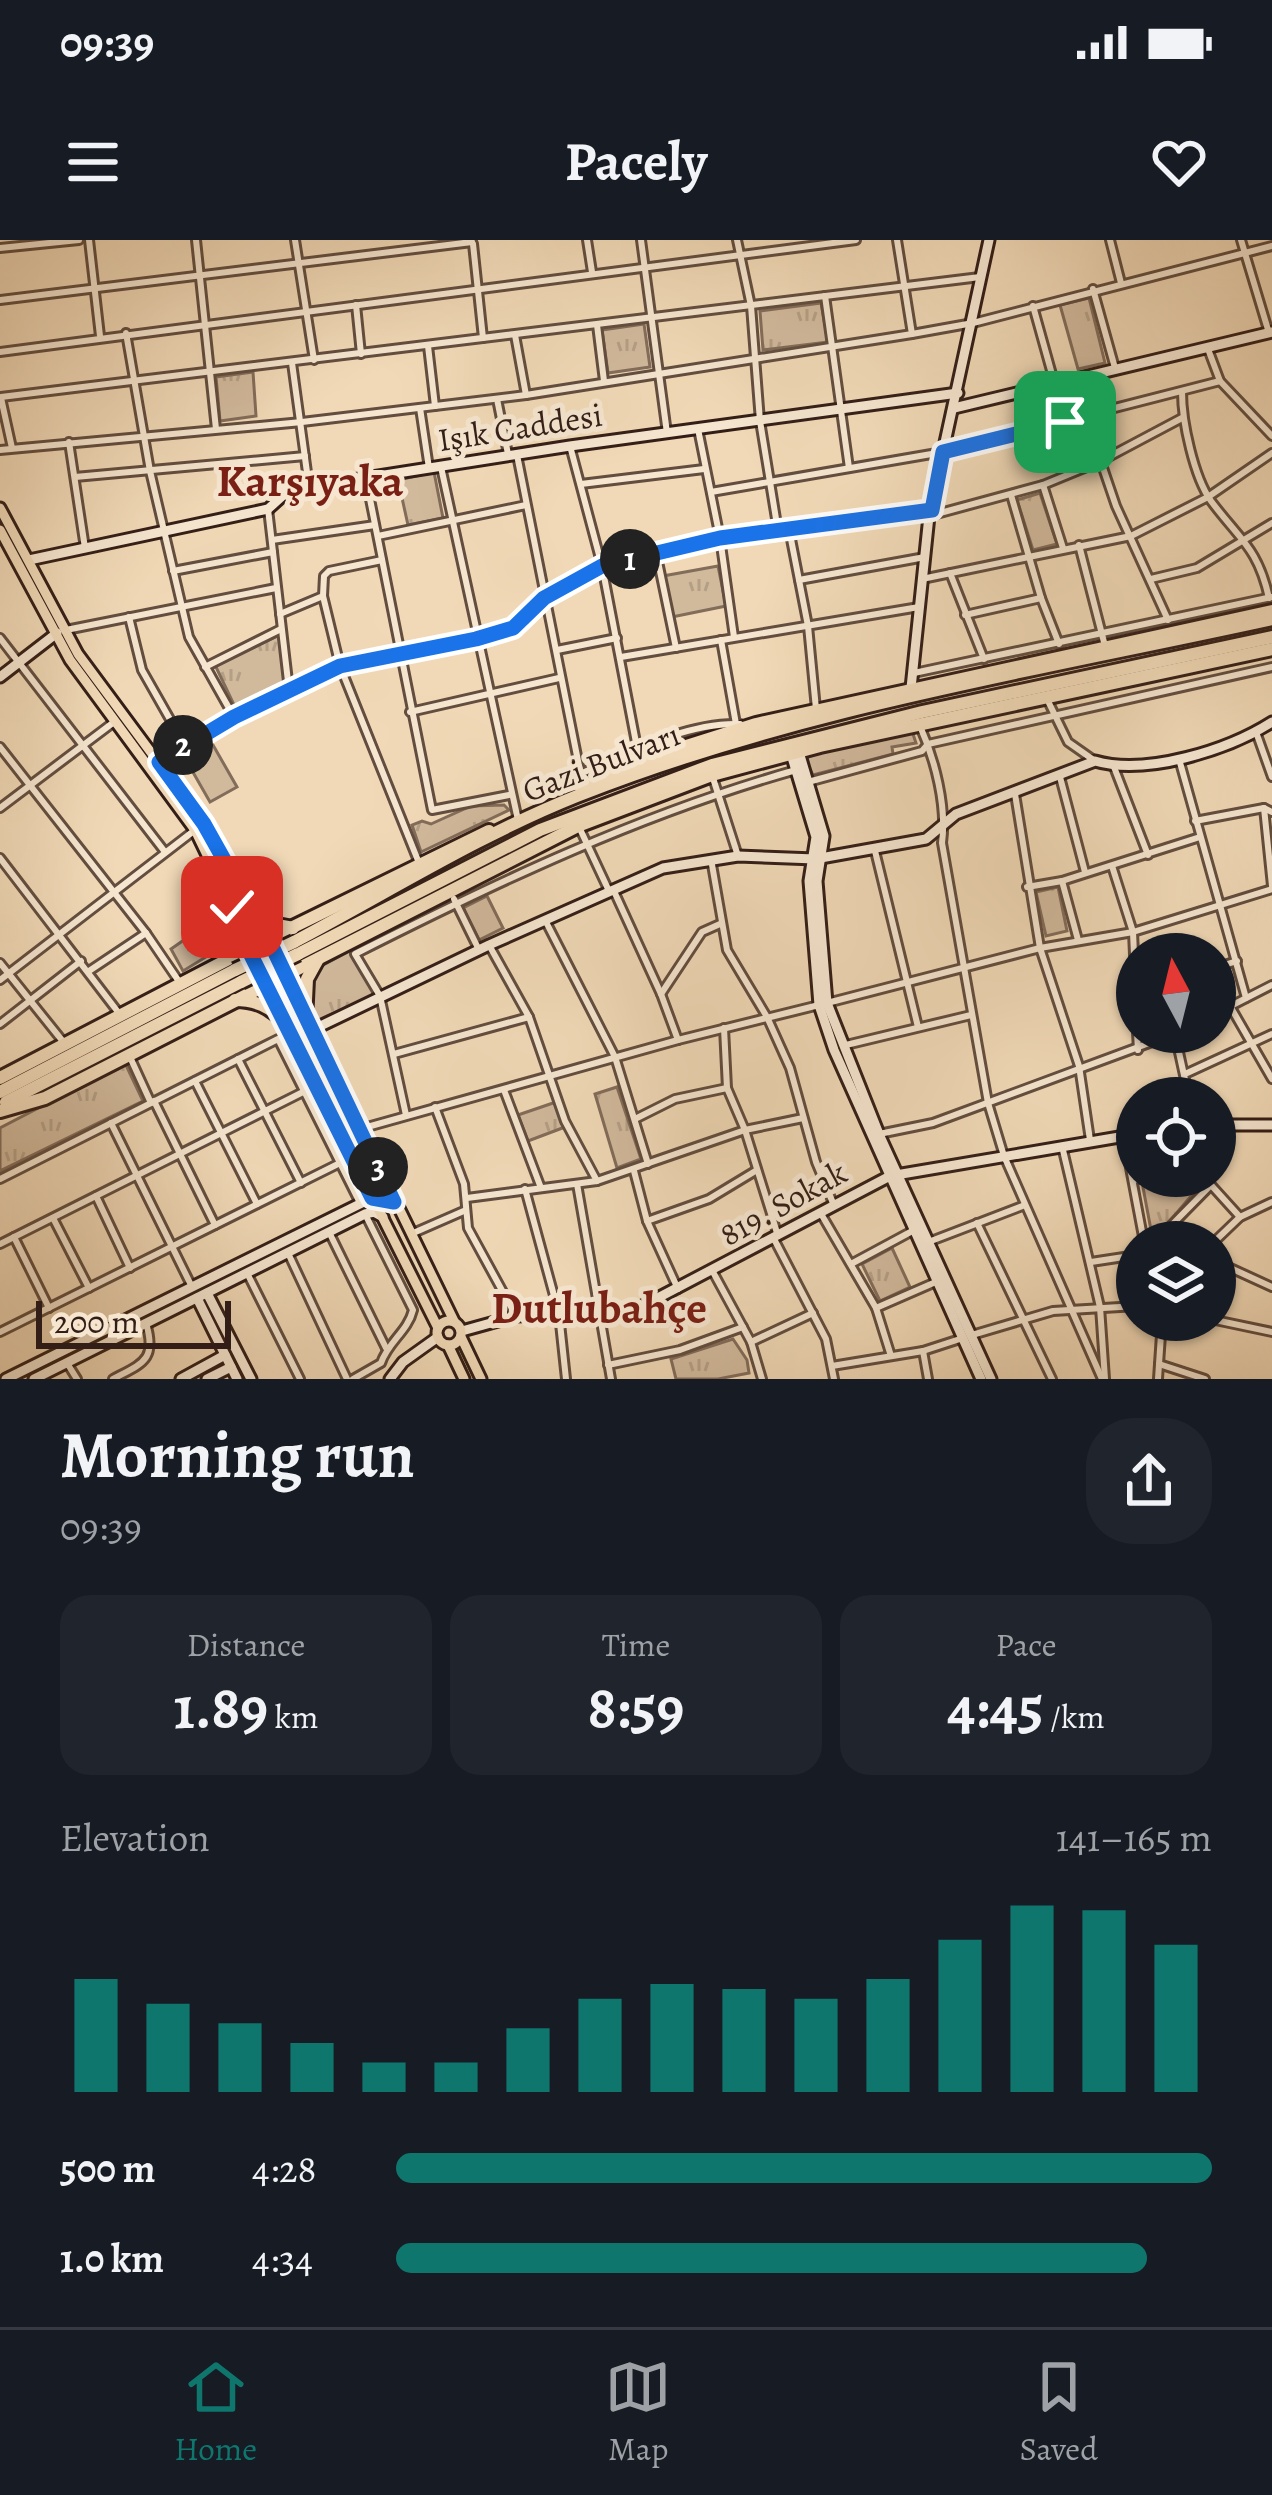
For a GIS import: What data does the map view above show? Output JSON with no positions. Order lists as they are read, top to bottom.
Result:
{
  "streets": {
    "highway": ["Gazi Bulvarı"],
    "street": ["Işık Caddesi", "819. Sokak"]
  },
  "districts": ["Karşıyaka", "Dutlubahçe"],
  "scale_bar": "200 m",
  "north": "top",
  "page": {
    "status": "09:39",
    "header": "Pacely",
    "pins": ["1", "2", "3"],
    "scale": "200 m",
    "heading": ["Morning run", "09:39"],
    "stats": [
      ["Distance", "1.89 km"],
      ["Time", "8:59"],
      ["Pace", "4:45 /km"]
    ],
    "chart": ["Elevation", "141–165 m"],
    "list": [
      {
        "name": "500 m",
        "note": "4:28"
      },
      {
        "name": "1.0 km",
        "note": "4:34"
      }
    ],
    "tabs": ["Home", "Map", "Saved"]
  }
}
